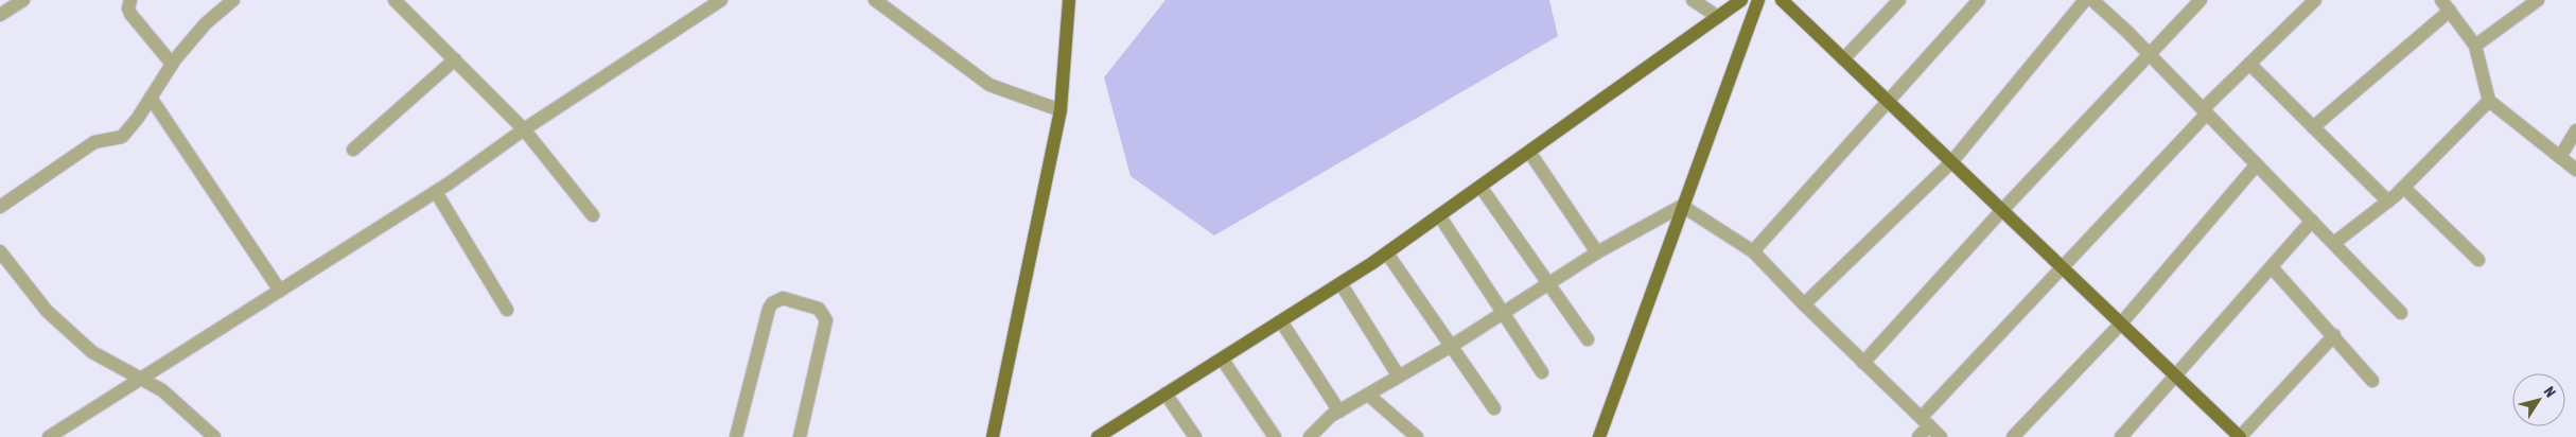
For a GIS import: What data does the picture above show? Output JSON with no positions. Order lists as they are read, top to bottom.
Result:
{
  "north": "top right"
}
